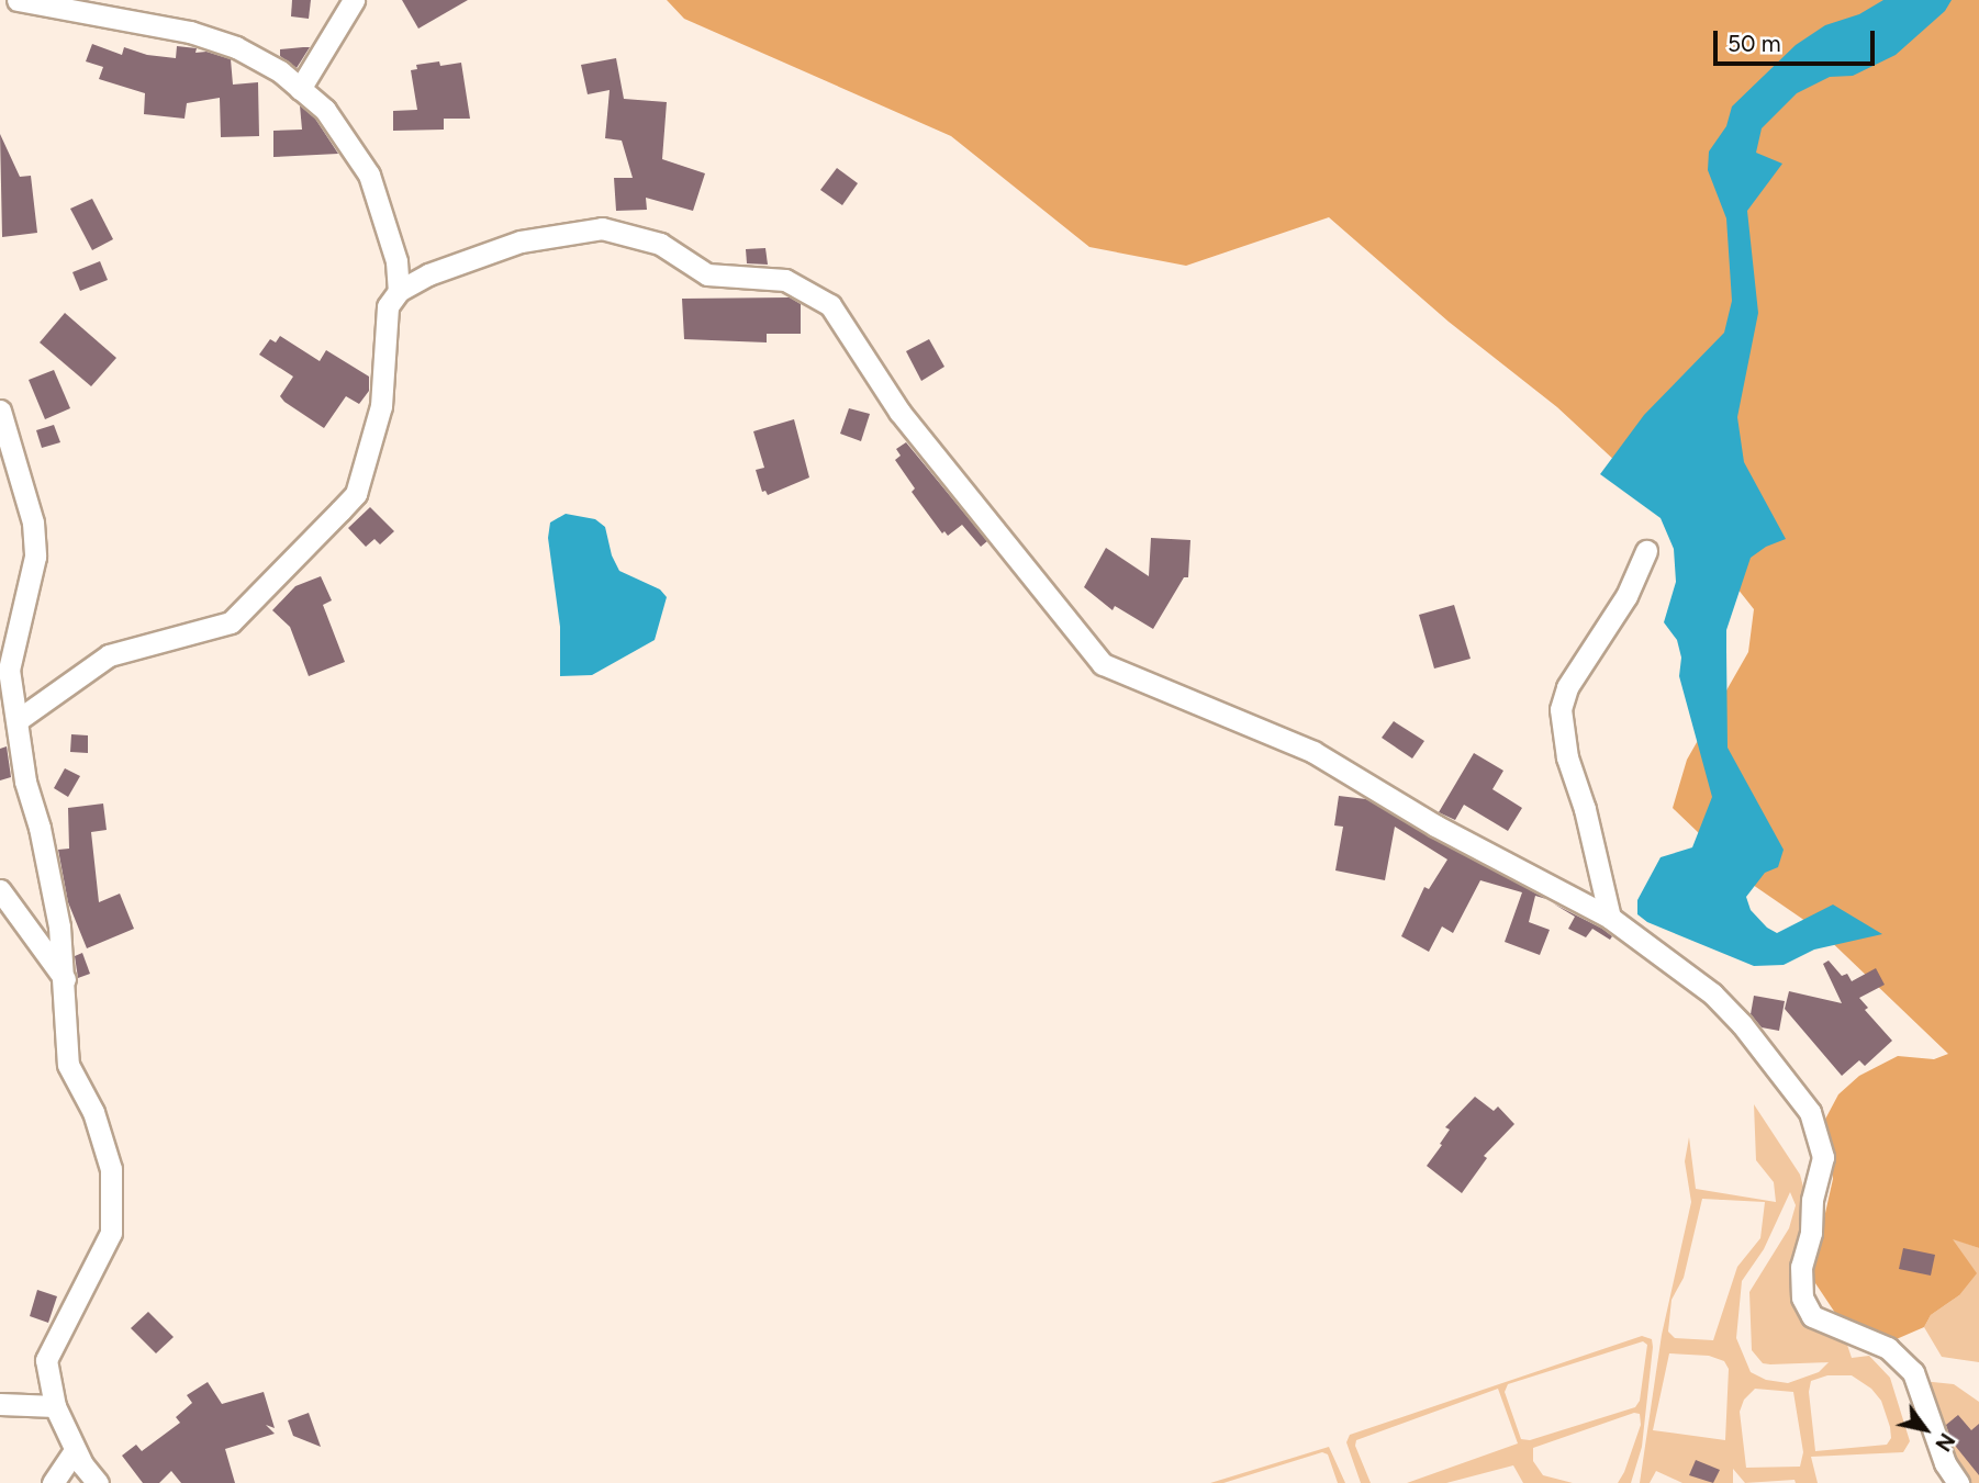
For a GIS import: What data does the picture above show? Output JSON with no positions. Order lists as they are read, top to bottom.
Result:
{
  "scale_bar": "50 m",
  "north": "bottom right"
}
